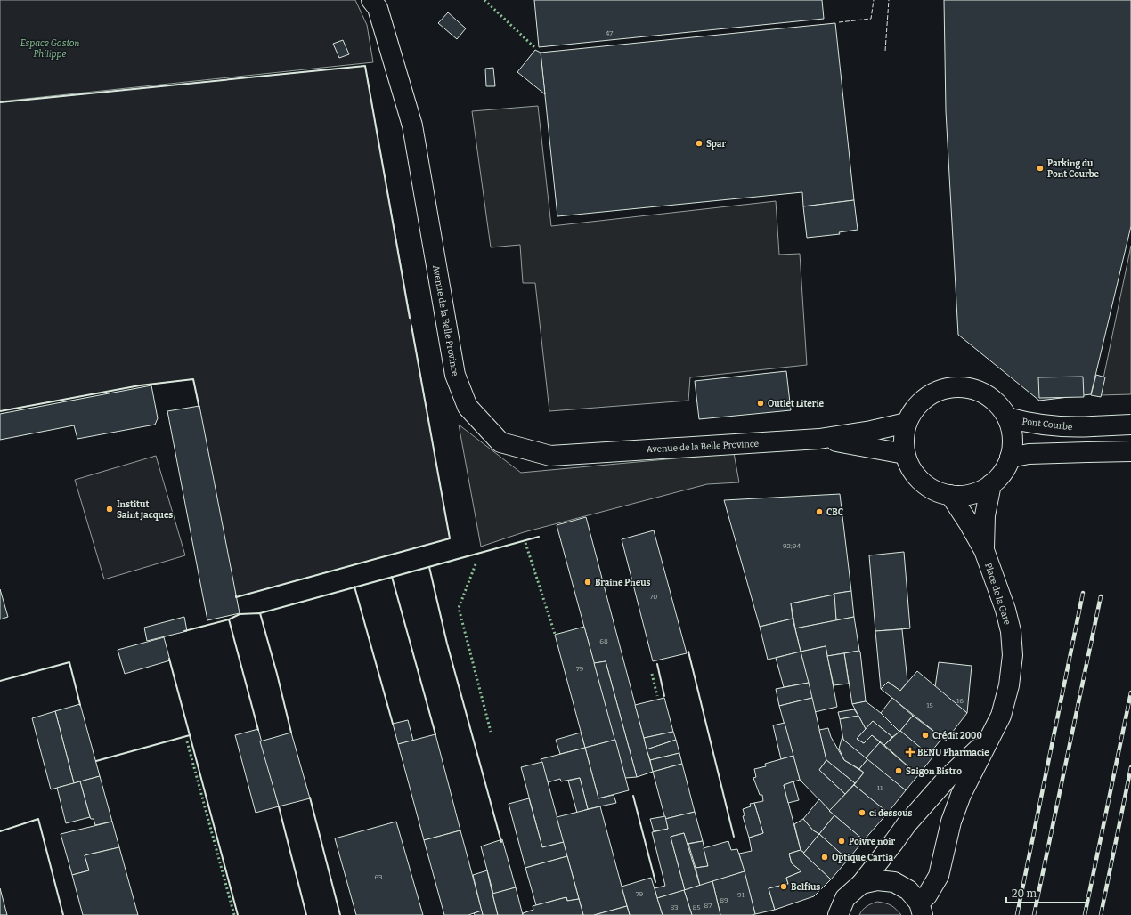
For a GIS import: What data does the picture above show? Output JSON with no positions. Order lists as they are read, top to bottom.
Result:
{
  "streets": {
    "main road": ["Avenue de la Belle Province", "Pont Courbe", "Place de la Gare"]
  },
  "crossings": [
    ["Avenue de la Belle Province", "Pont Courbe"],
    ["Avenue de la Belle Province", "Place de la Gare"],
    ["Pont Courbe", "Place de la Gare"]
  ],
  "parks": ["Espace Gaston Philippe"],
  "places": {
    "other": [
      "Spar",
      "Parking du Pont Courbe",
      "Outlet Literie",
      "Institut Saint Jacques",
      "CBC",
      "Braine Pneus",
      "Crédit 2000",
      "Saigon Bistro",
      "ci dessous",
      "Poivre noir",
      "Optique Cartia",
      "Belfius"
    ],
    "health": ["BENU Pharmacie"]
  },
  "house_numbers": [
    "47",
    "92;94",
    "70",
    "68",
    "79",
    "16",
    "15",
    "11",
    "63",
    "79",
    "91",
    "89",
    "87",
    "83",
    "85"
  ],
  "scale_bar": "20 m"
}
